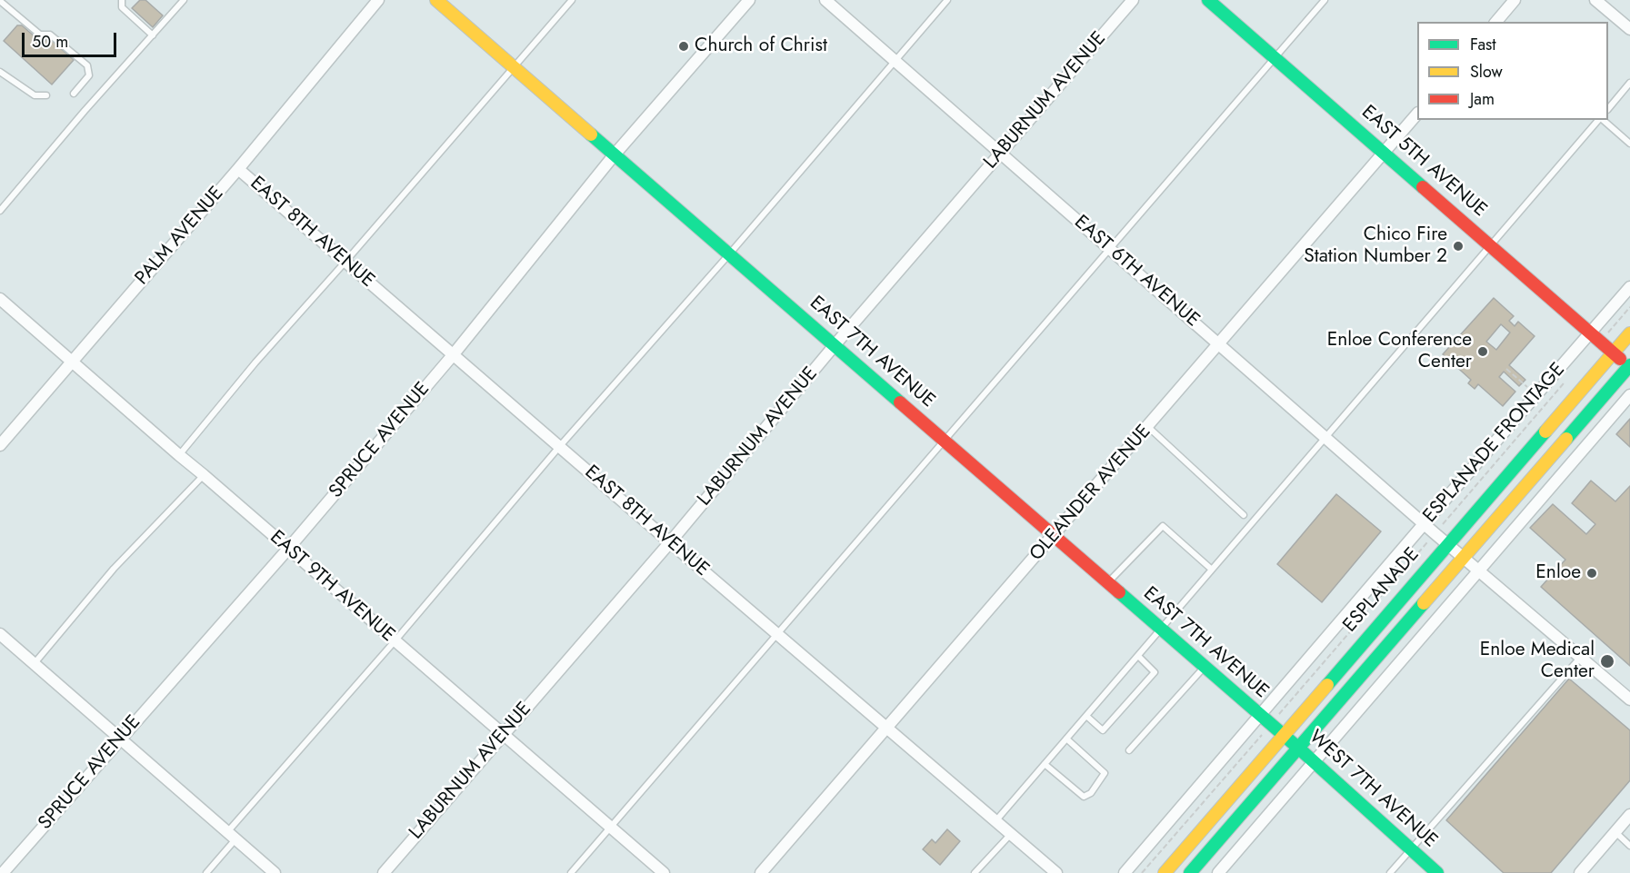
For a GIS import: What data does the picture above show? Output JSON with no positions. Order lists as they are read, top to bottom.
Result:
{
  "streets": {
    "street": [
      "LABURNUM AVENUE",
      "EAST 5TH AVENUE",
      "EAST 8TH AVENUE",
      "PALM AVENUE",
      "EAST 6TH AVENUE",
      "EAST 7TH AVENUE",
      "SPRUCE AVENUE",
      "ESPLANADE FRONTAGE",
      "OLEANDER AVENUE",
      "EAST 9TH AVENUE",
      "ESPLANADE",
      "WEST 7TH AVENUE"
    ]
  },
  "crossings": [
    ["LABURNUM AVENUE", "EAST 8TH AVENUE"],
    ["LABURNUM AVENUE", "EAST 6TH AVENUE"],
    ["LABURNUM AVENUE", "EAST 7TH AVENUE"],
    ["LABURNUM AVENUE", "EAST 9TH AVENUE"],
    ["EAST 5TH AVENUE", "ESPLANADE FRONTAGE"],
    ["EAST 5TH AVENUE", "OLEANDER AVENUE"],
    ["EAST 5TH AVENUE", "ESPLANADE"],
    ["EAST 8TH AVENUE", "PALM AVENUE"],
    ["EAST 8TH AVENUE", "SPRUCE AVENUE"],
    ["EAST 8TH AVENUE", "OLEANDER AVENUE"],
    ["PALM AVENUE", "EAST 9TH AVENUE"],
    ["EAST 6TH AVENUE", "ESPLANADE FRONTAGE"],
    ["EAST 6TH AVENUE", "OLEANDER AVENUE"],
    ["EAST 6TH AVENUE", "ESPLANADE"],
    ["EAST 7TH AVENUE", "SPRUCE AVENUE"],
    ["EAST 7TH AVENUE", "ESPLANADE FRONTAGE"],
    ["EAST 7TH AVENUE", "OLEANDER AVENUE"],
    ["EAST 7TH AVENUE", "ESPLANADE"],
    ["EAST 7TH AVENUE", "WEST 7TH AVENUE"],
    ["SPRUCE AVENUE", "EAST 9TH AVENUE"],
    ["ESPLANADE", "WEST 7TH AVENUE"]
  ],
  "places": [
    "Church of Christ",
    "Chico Fire Station Number 2",
    "Enloe Conference Center",
    "Enloe",
    "Enloe Medical Center"
  ],
  "legend": ["Fast", "Slow", "Jam"],
  "scale_bar": "50 m"
}
